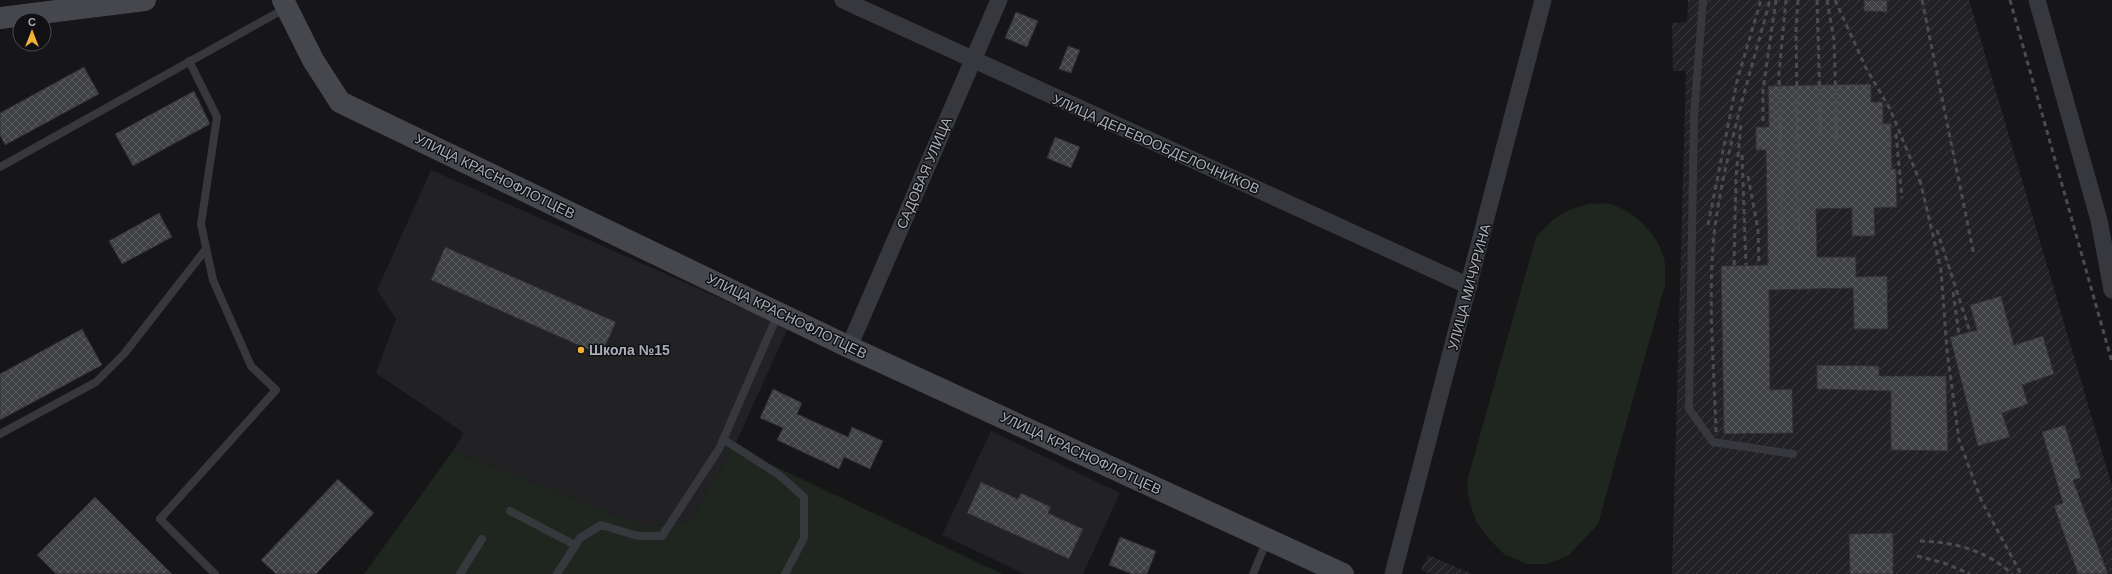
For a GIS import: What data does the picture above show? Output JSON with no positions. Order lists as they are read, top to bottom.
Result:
{
  "streets": {
    "street": [
      "УЛИЦА ДЕРЕВООБДЕЛОЧНИКОВ",
      "САДОВАЯ УЛИЦА",
      "УЛИЦА КРАСНОФЛОТЦЕВ",
      "УЛИЦА МИЧУРИНА"
    ]
  },
  "crossings": [
    ["УЛИЦА ДЕРЕВООБДЕЛОЧНИКОВ", "САДОВАЯ УЛИЦА"],
    ["УЛИЦА ДЕРЕВООБДЕЛОЧНИКОВ", "УЛИЦА МИЧУРИНА"],
    ["САДОВАЯ УЛИЦА", "УЛИЦА КРАСНОФЛОТЦЕВ"]
  ],
  "places": ["Школа №15"],
  "north": "top"
}
